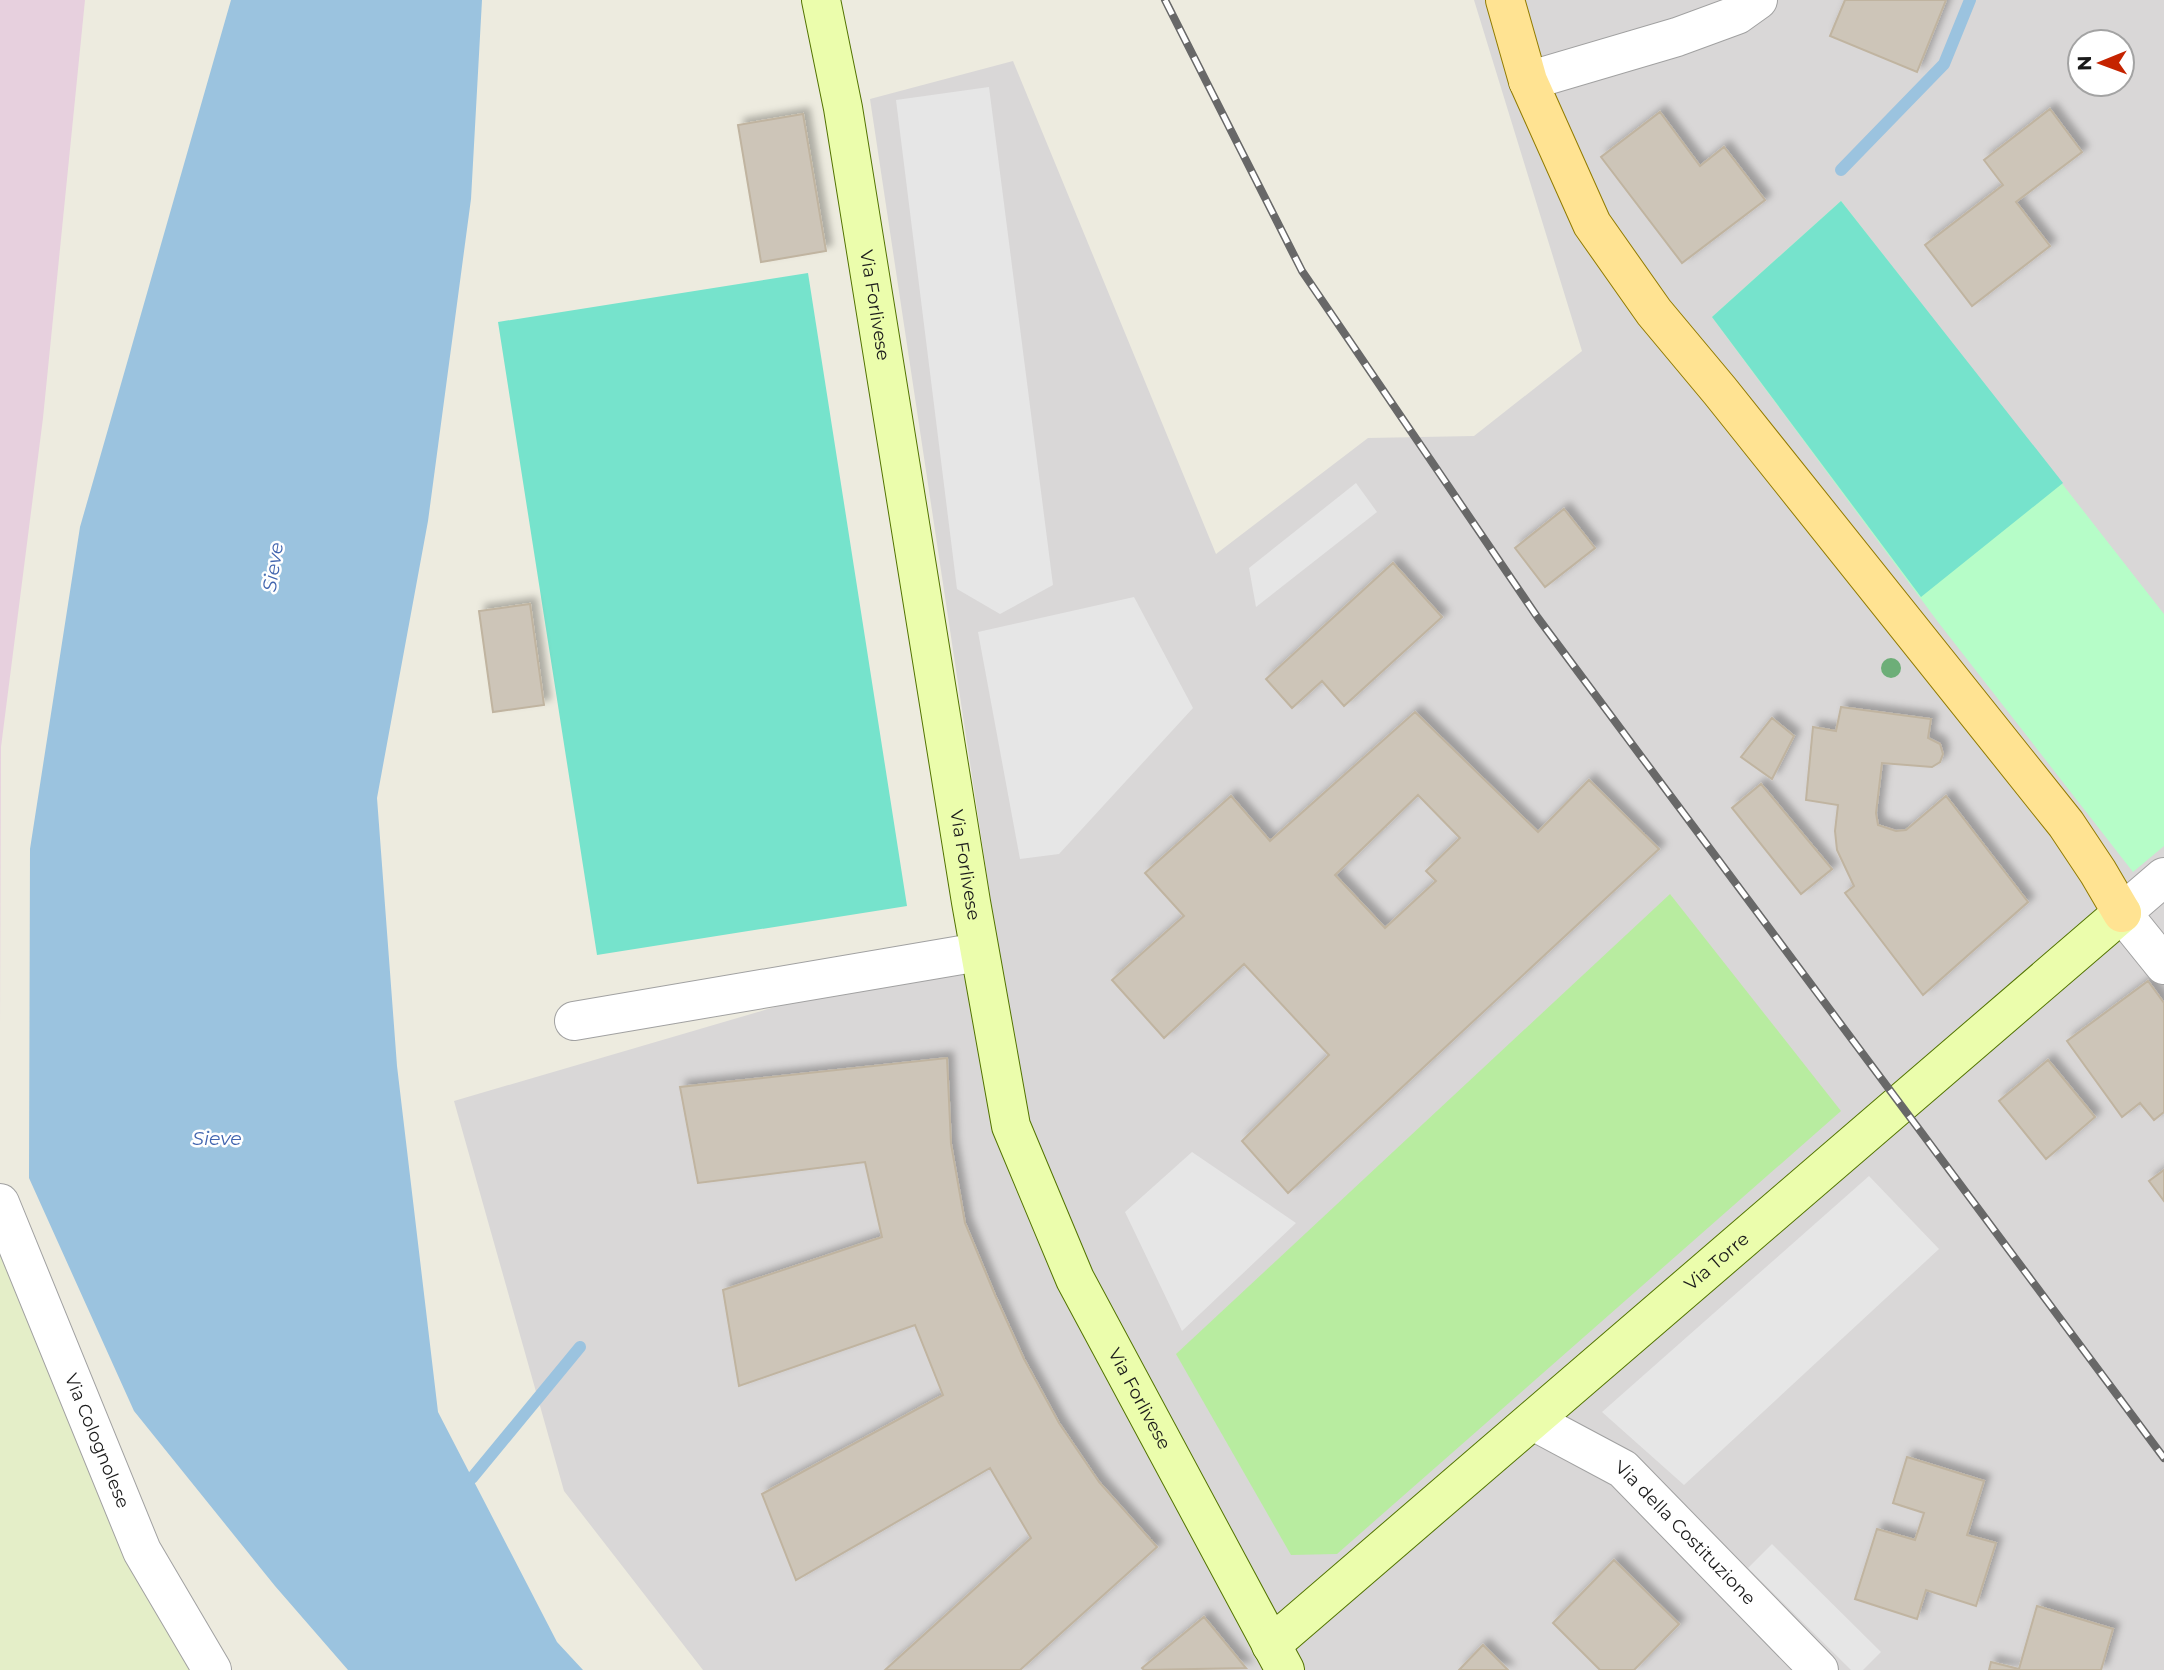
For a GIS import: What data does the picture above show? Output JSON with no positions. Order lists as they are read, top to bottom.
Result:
{
  "streets": {
    "street": [
      "Via Forlivese",
      "Via Torre",
      "Via Colognolese",
      "Via della Costituzione"
    ]
  },
  "crossings": [
    ["Via Forlivese", "Via Torre"],
    ["Via Torre", "Via della Costituzione"]
  ],
  "water": ["Sieve"],
  "north": "left"
}
